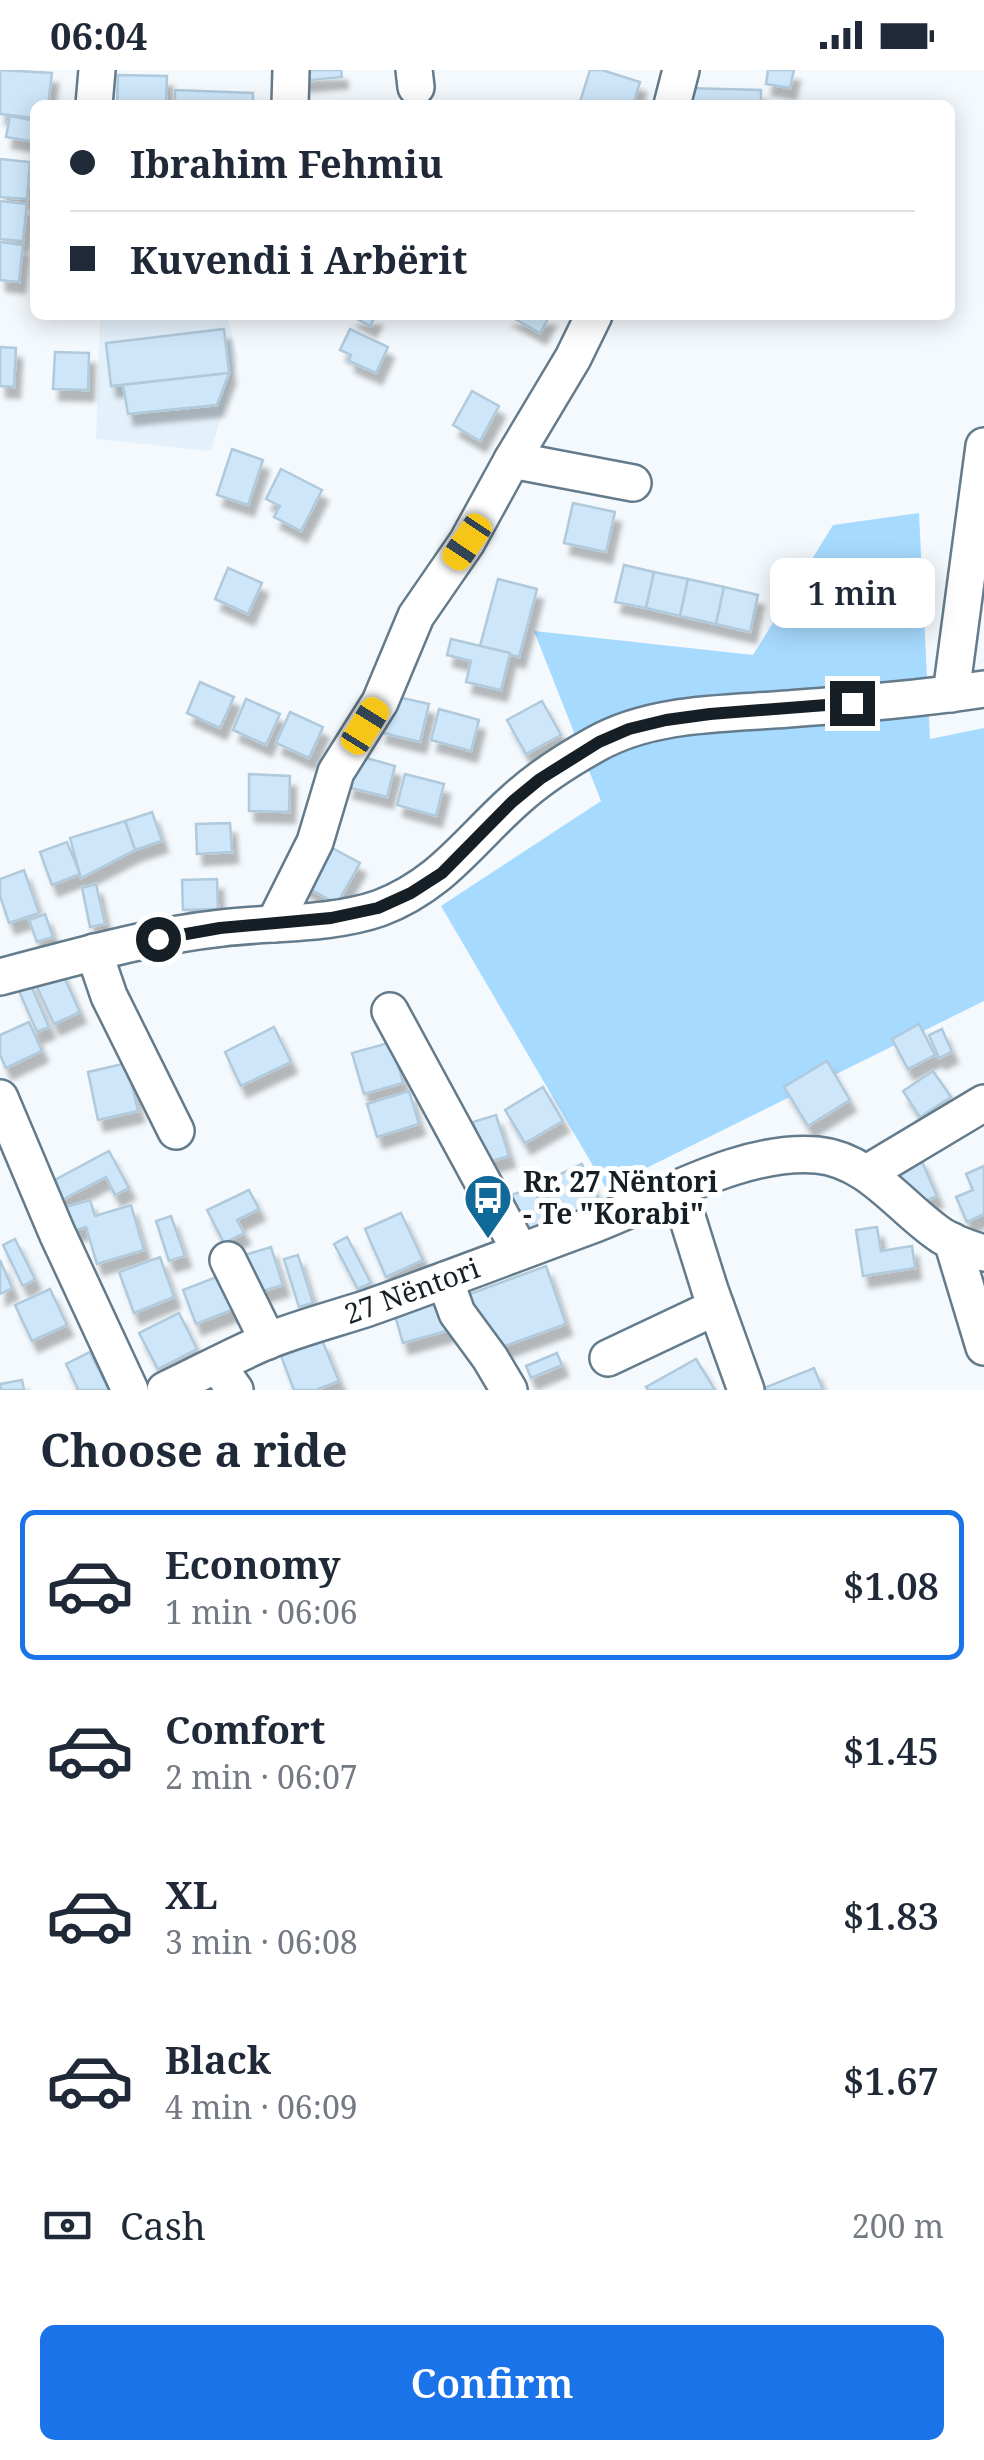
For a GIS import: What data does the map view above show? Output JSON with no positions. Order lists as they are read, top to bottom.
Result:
{
  "streets": {
    "street": ["27 Nëntori"]
  },
  "places": {
    "bus stop": ["Rr. 27 Nëntori - Te \"Korabi\""]
  },
  "page": {
    "status": "06:04",
    "banner": ["Ibrahim Fehmiu", "Kuvendi i Arbërit"],
    "bubble": "1 min",
    "heading": "Choose a ride",
    "list": [
      {
        "name": "Economy",
        "note": "1 min · 06:06",
        "value": "$1.08"
      },
      {
        "name": "Comfort",
        "note": "2 min · 06:07",
        "value": "$1.45"
      },
      {
        "name": "XL",
        "note": "3 min · 06:08",
        "value": "$1.83"
      },
      {
        "name": "Black",
        "note": "4 min · 06:09",
        "value": "$1.67"
      }
    ],
    "pay": ["Cash", "200 m"],
    "buttons": "Confirm"
  }
}
